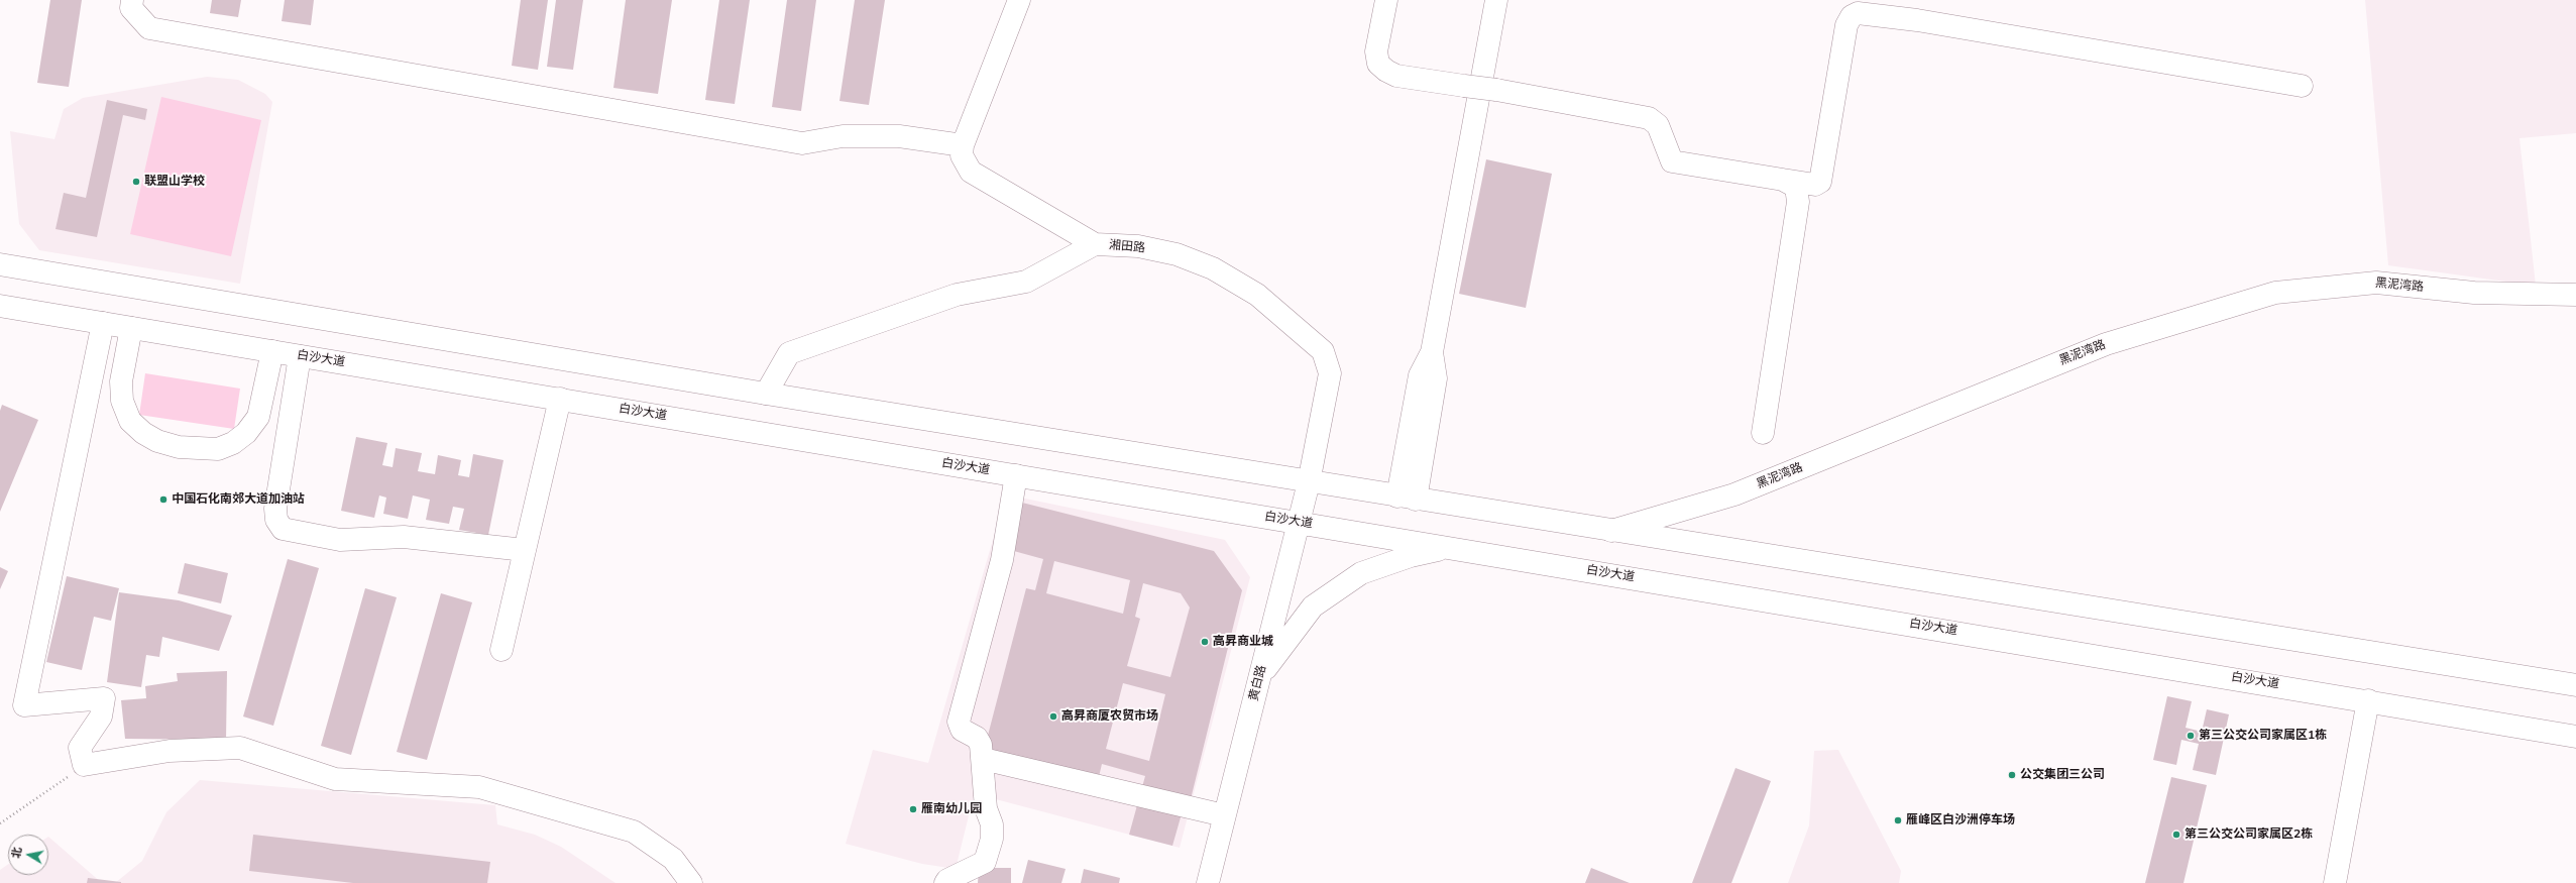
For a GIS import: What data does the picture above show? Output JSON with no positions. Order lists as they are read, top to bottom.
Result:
{
  "streets": {
    "main road": [
      "湘田路",
      "黑泥湾路",
      "白沙大道",
      "黄白路"
    ]
  },
  "crossings": [
    ["湘田路", "黄白路"],
    ["白沙大道", "黄白路"]
  ],
  "places": [
    "联盟山学校",
    "中国石化南郊大道加油站",
    "高昇商业城",
    "高昇商厦农贸市场",
    "第三公交公司家属区1栋",
    "公交集团三公司",
    "雁南幼儿园",
    "雁峰区白沙洲停车场",
    "第三公交公司家属区2栋"
  ],
  "north": "left"
}
